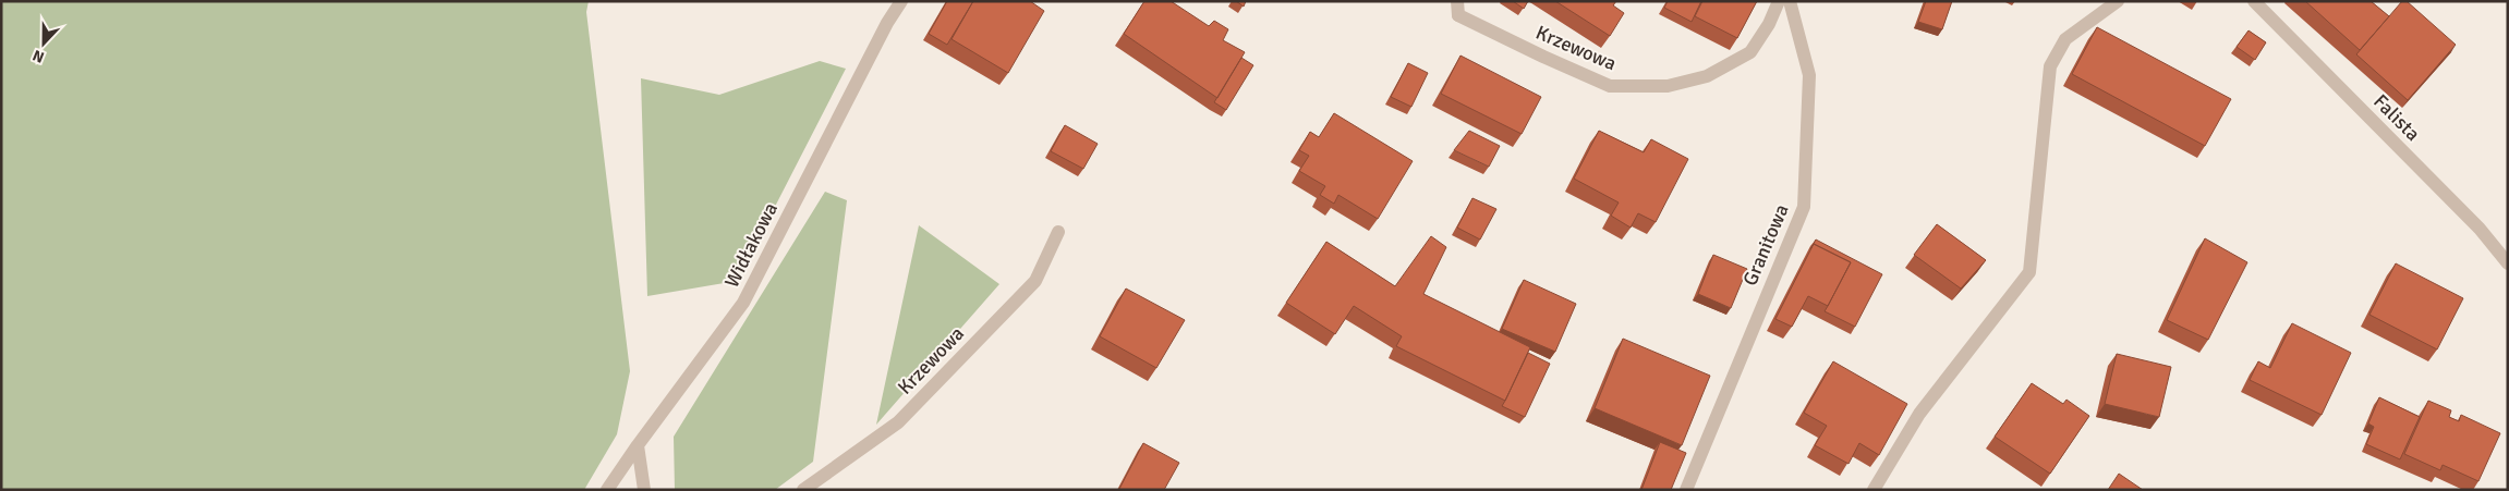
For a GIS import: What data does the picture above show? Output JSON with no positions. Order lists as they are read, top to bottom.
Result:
{
  "streets": {
    "street": [
      "Krzewowa",
      "Falista",
      "Widłakowa",
      "Granitowa"
    ]
  },
  "north": "bottom"
}
